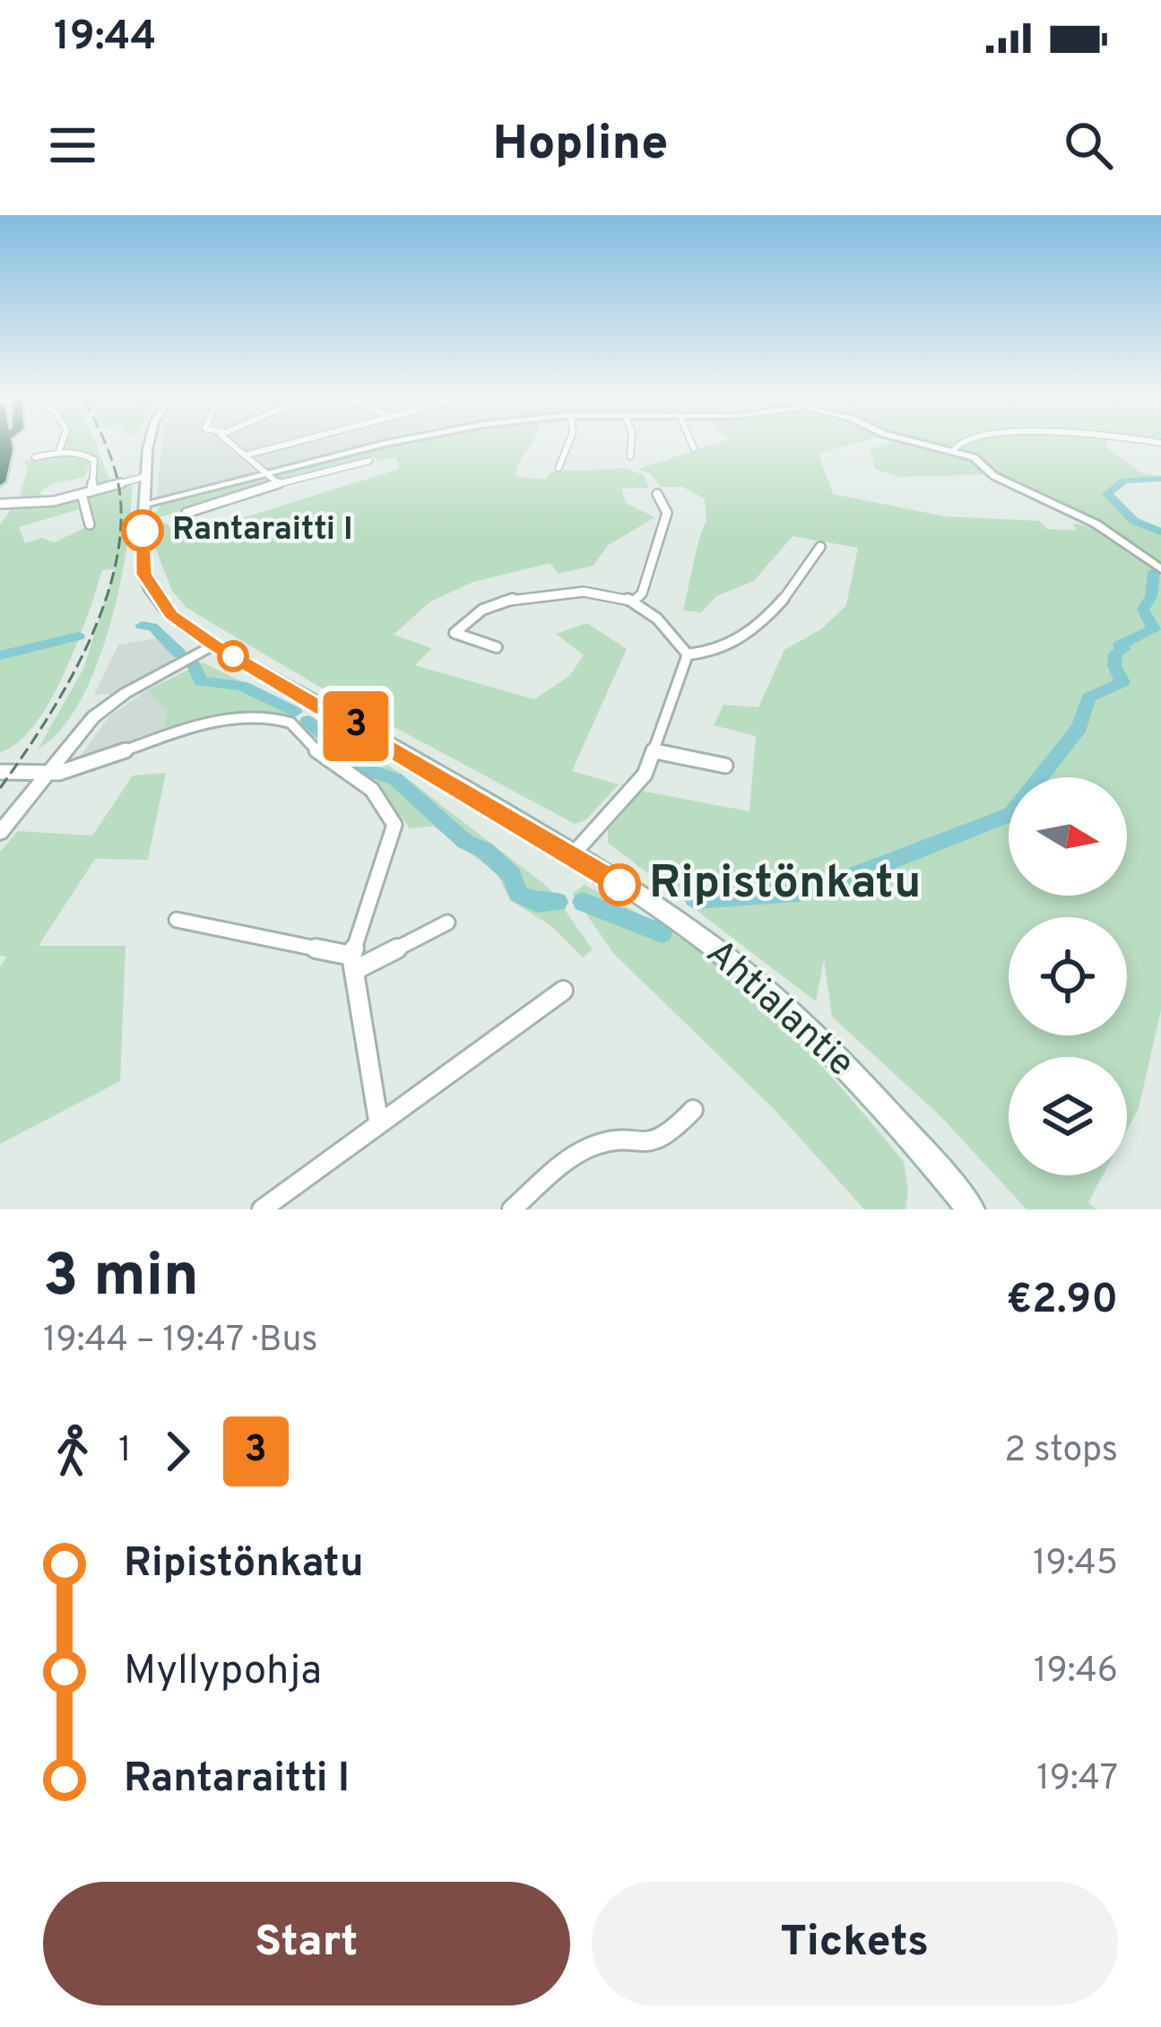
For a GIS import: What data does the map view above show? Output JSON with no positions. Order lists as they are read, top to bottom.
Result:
{
  "streets": {
    "main road": ["Ahtialantie"]
  },
  "places": ["Rantaraitti I", "Ripistönkatu"],
  "lines": ["bus line 3"],
  "north": "right",
  "page": {
    "status": "19:44",
    "header": "Hopline",
    "on_map": "3",
    "heading": ["3 min", "19:44 – 19:47 · Bus", "€2.90"],
    "legs": ["1", "3", "2 stops"],
    "list": [
      {
        "name": "Ripistönkatu",
        "value": "19:45"
      },
      {
        "name": "Myllypohja",
        "value": "19:46"
      },
      {
        "name": "Rantaraitti I",
        "value": "19:47"
      }
    ],
    "buttons": ["Start", "Tickets"]
  }
}
